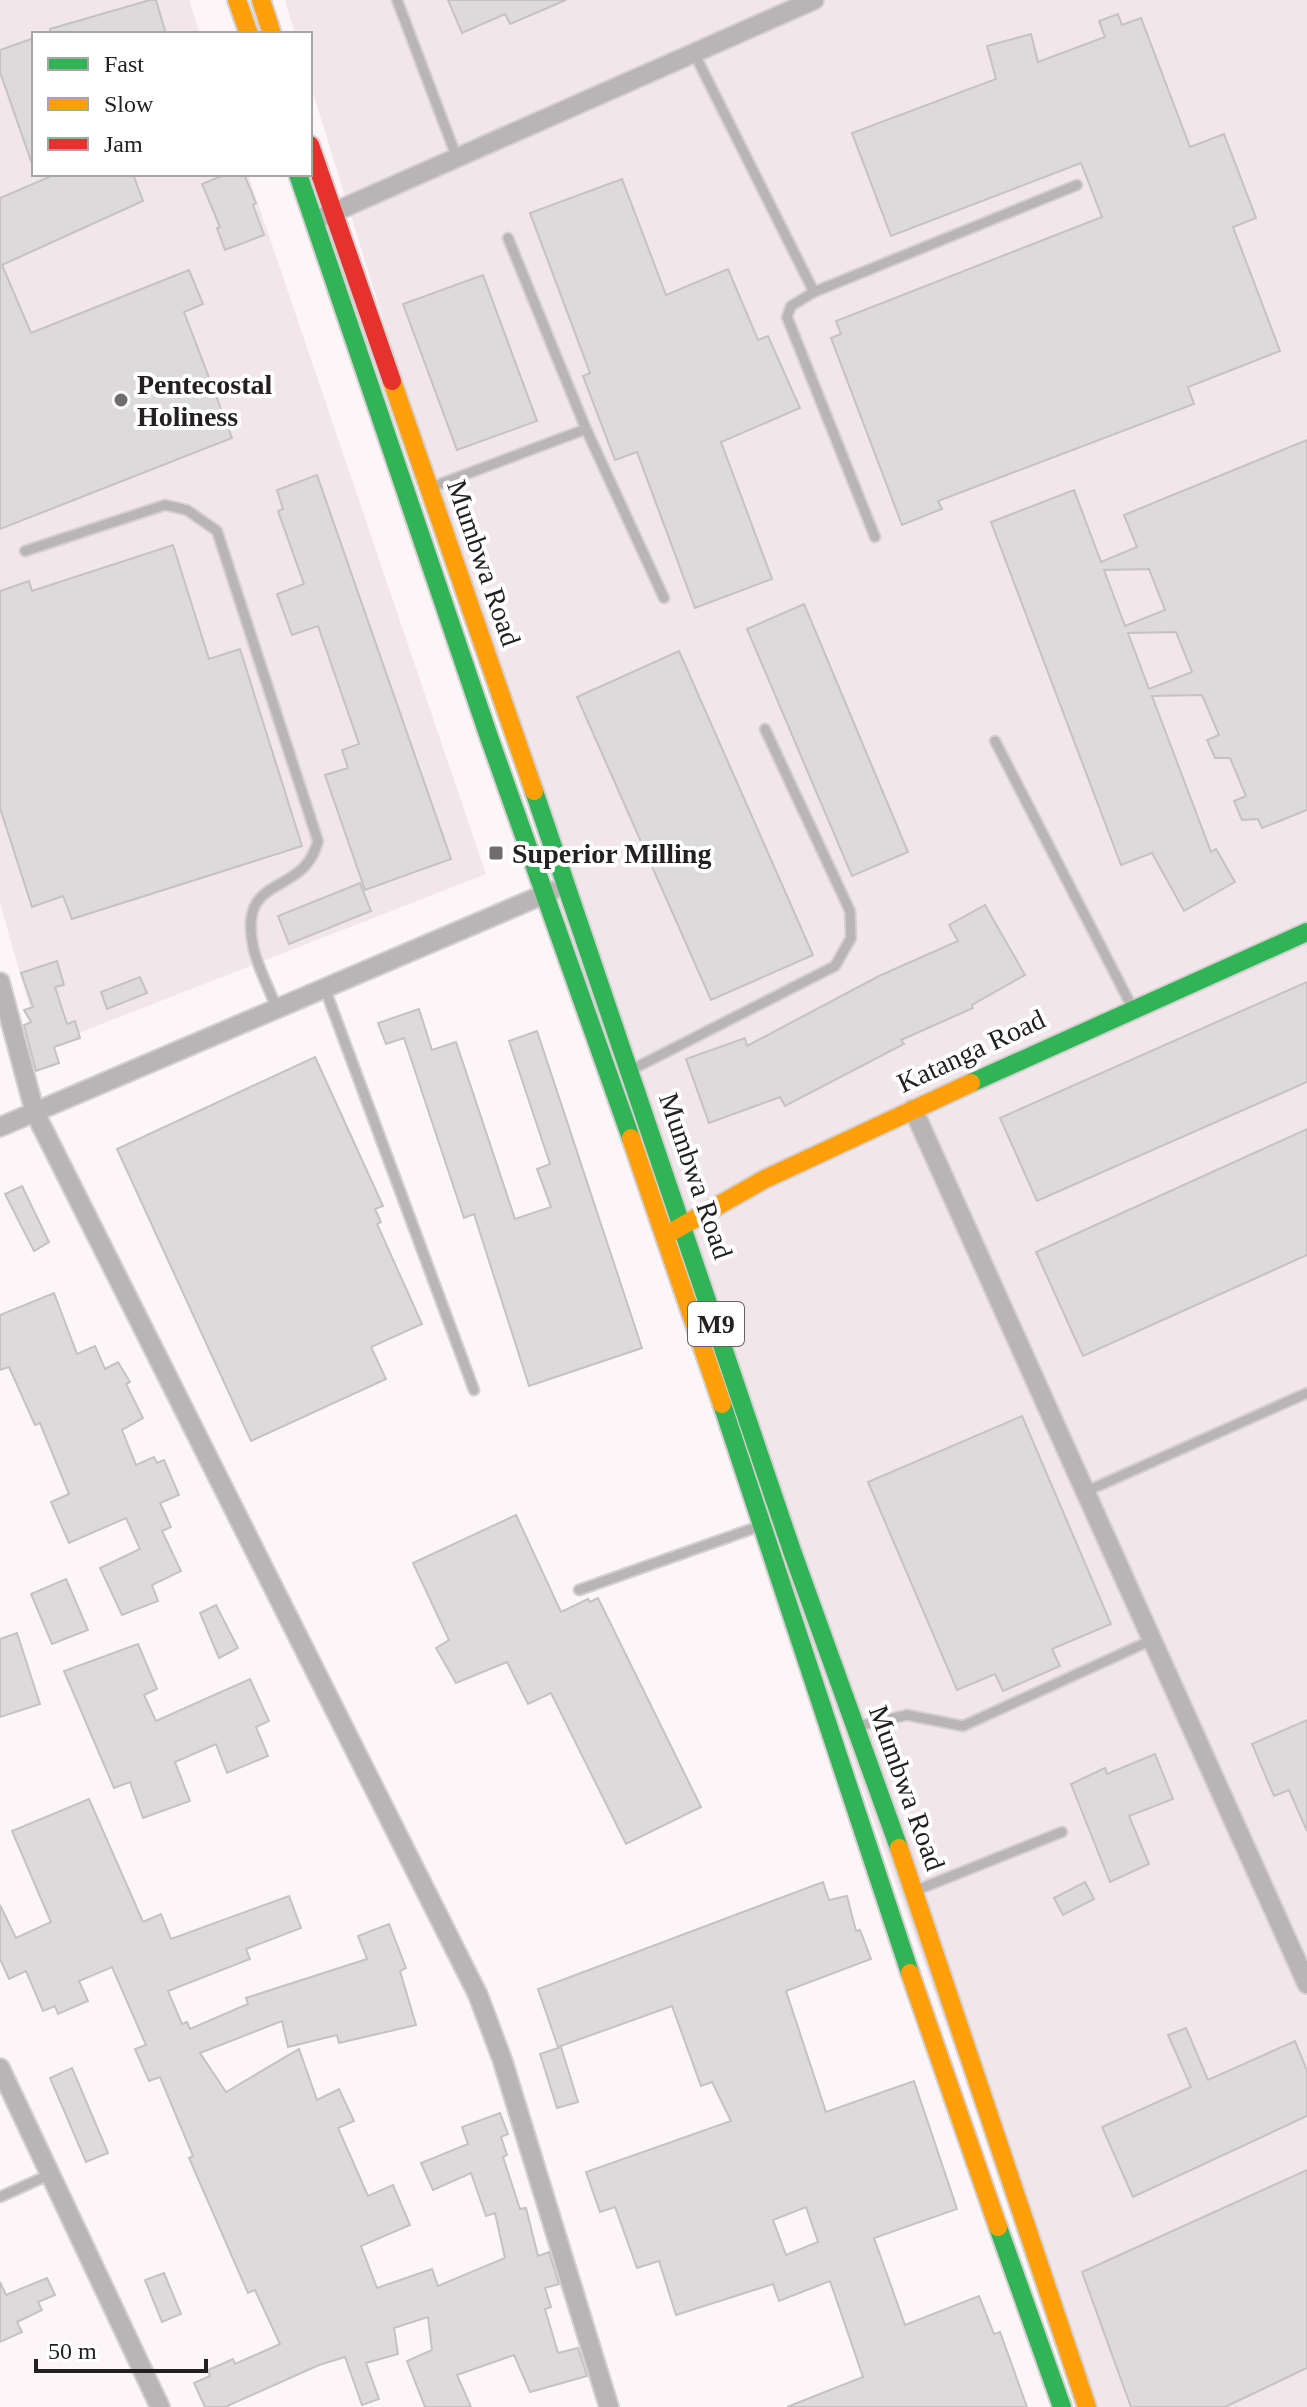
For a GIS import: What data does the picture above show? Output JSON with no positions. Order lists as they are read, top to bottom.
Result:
{
  "streets": {
    "main road": ["Mumbwa Road", "Katanga Road", "M9"]
  },
  "crossings": [
    ["Mumbwa Road", "Katanga Road"]
  ],
  "places": {
    "other": ["Pentecostal Holiness"],
    "transit": ["Superior Milling"]
  },
  "legend": ["Fast", "Slow", "Jam"],
  "scale_bar": "50 m"
}
